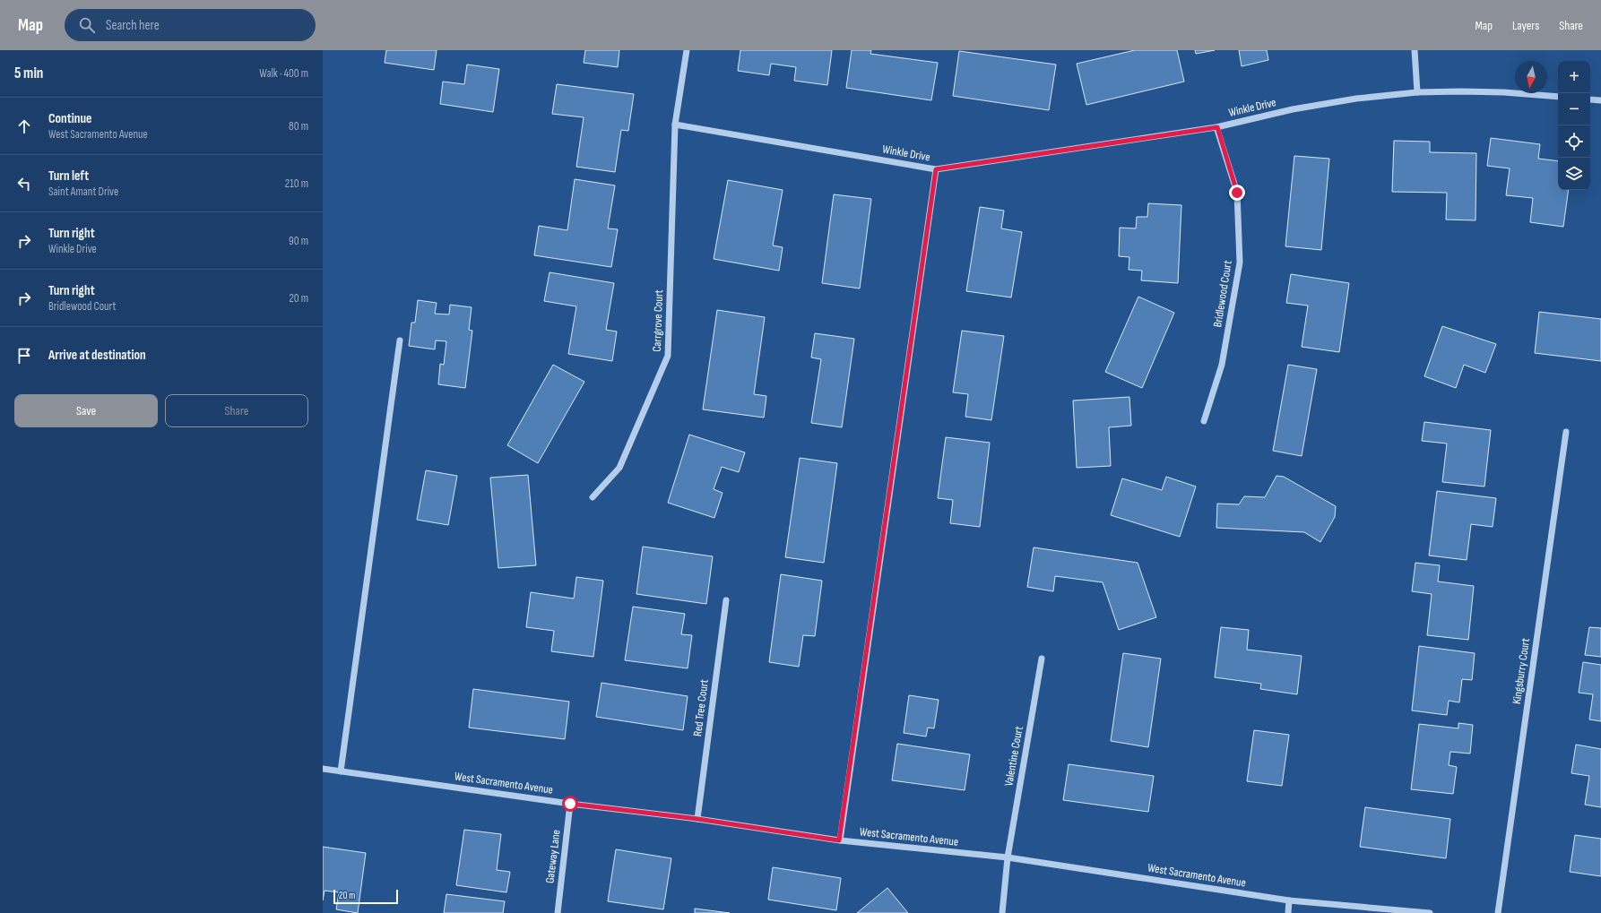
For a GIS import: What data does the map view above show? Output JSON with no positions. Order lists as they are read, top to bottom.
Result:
{
  "streets": {
    "street": [
      "Winkle Drive",
      "Bridlewood Court",
      "Carrgrove Court",
      "Kingsburry Court",
      "Red Tree Court",
      "Valentine Court",
      "West Sacramento Avenue",
      "Gateway Lane"
    ]
  },
  "crossings": [
    ["Winkle Drive", "Bridlewood Court"],
    ["Winkle Drive", "Carrgrove Court"],
    ["Red Tree Court", "West Sacramento Avenue"],
    ["Valentine Court", "West Sacramento Avenue"],
    ["West Sacramento Avenue", "Gateway Lane"]
  ],
  "scale_bar": "20 m",
  "north": "bottom",
  "page": {
    "header": "Map",
    "search": "Search here",
    "nav": ["Map", "Layers", "Share"],
    "heading": ["5 min", "Walk · 400 m"],
    "map_buttons": ["+", "−"],
    "list": [
      ["Continue", "West Sacramento Avenue", "80 m"],
      ["Turn left", "Saint Amant Drive", "210 m"],
      ["Turn right", "Winkle Drive", "90 m"],
      ["Turn right", "Bridlewood Court", "20 m"],
      "Arrive at destination"
    ],
    "buttons": ["Save", "Share"],
    "scale": "20 m"
  }
}
